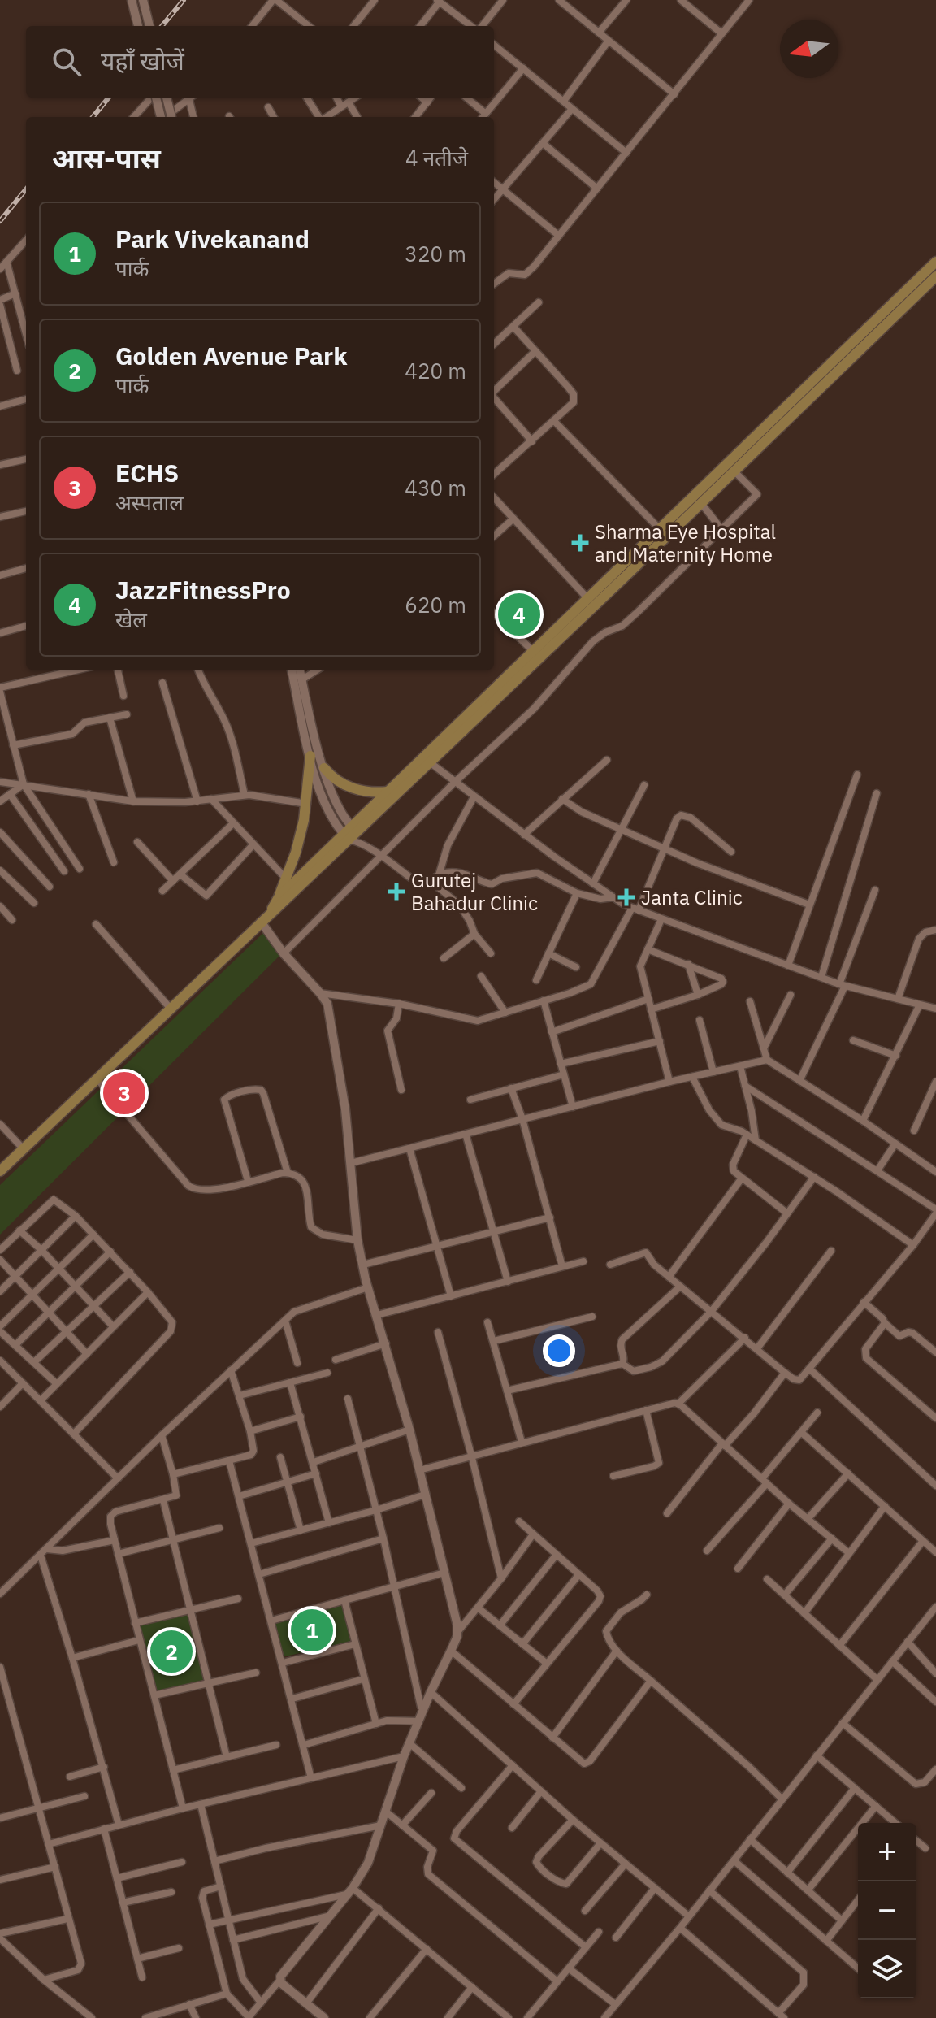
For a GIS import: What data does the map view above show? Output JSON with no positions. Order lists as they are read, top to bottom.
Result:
{
  "places": {
    "health": ["Sharma Eye Hospital and Maternity Home", "Gurutej Bahadur Clinic", "Janta Clinic"]
  },
  "north": "left",
  "page": {
    "search": "यहाँ खोजें",
    "heading": ["आस-पास", "4 नतीजे"],
    "list": [
      {
        "mark": "1",
        "name": "Park Vivekanand",
        "note": "पार्क",
        "value": "320 m"
      },
      {
        "mark": "2",
        "name": "Golden Avenue Park",
        "note": "पार्क",
        "value": "420 m"
      },
      {
        "mark": "3",
        "name": "ECHS",
        "note": "अस्पताल",
        "value": "430 m"
      },
      {
        "mark": "4",
        "name": "JazzFitnessPro",
        "note": "खेल",
        "value": "620 m"
      }
    ],
    "pins": [
      "4",
      "3",
      "1",
      "2"
    ],
    "map_buttons": ["+", "−"]
  }
}
